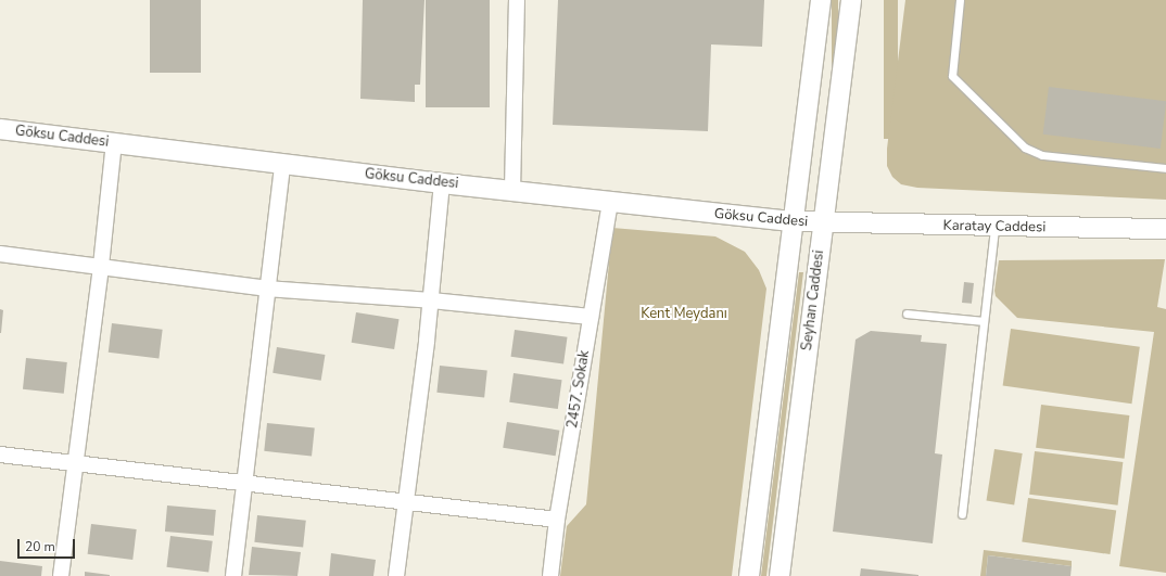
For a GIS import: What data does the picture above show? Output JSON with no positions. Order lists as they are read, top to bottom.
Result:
{
  "streets": {
    "street": [
      "Göksu Caddesi",
      "Karatay Caddesi",
      "Seyhan Caddesi",
      "2457. Sokak"
    ]
  },
  "crossings": [
    ["Göksu Caddesi", "Karatay Caddesi"],
    ["Göksu Caddesi", "Seyhan Caddesi"],
    ["Göksu Caddesi", "2457. Sokak"],
    ["Karatay Caddesi", "Seyhan Caddesi"]
  ],
  "parks": ["Kent Meydanı"],
  "scale_bar": "20 m"
}
